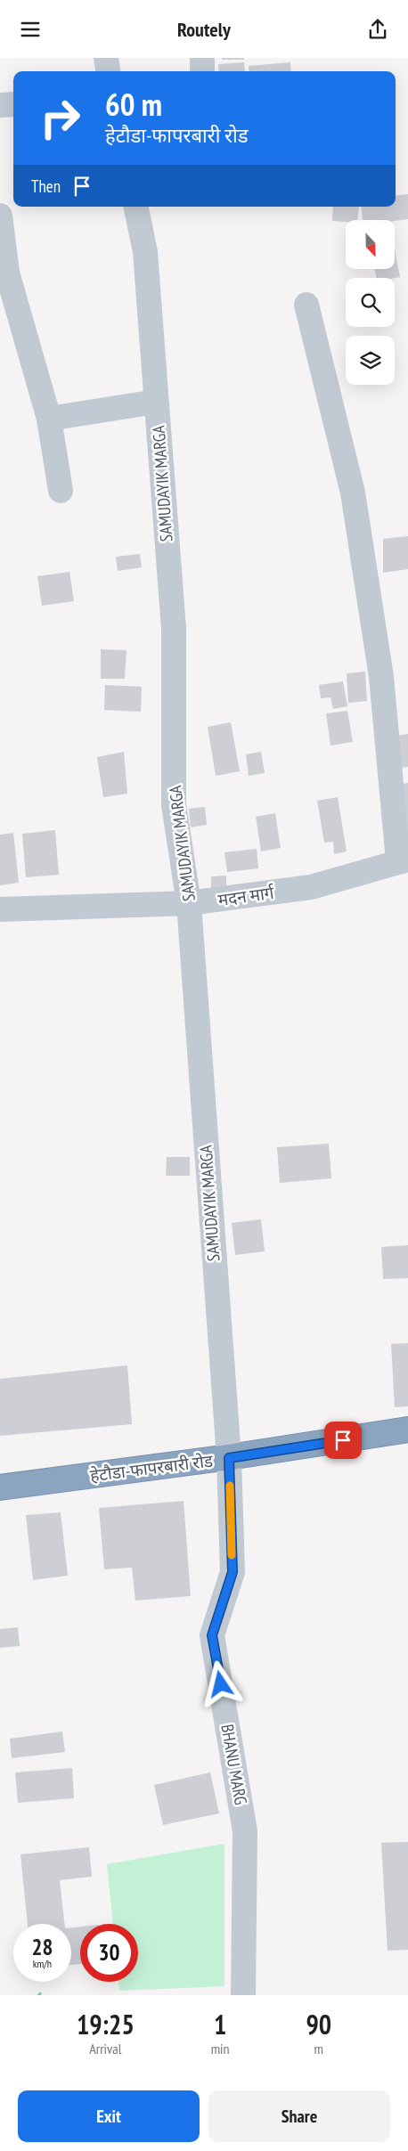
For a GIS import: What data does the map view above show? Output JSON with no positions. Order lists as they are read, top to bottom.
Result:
{
  "streets": {
    "highway": ["हेटौडा-फापरबारी रोड"],
    "street": ["SAMUDAYIK MARGA", "मदन मार्ग", "BHANU MARG"]
  },
  "crossings": [
    ["SAMUDAYIK MARGA", "मदन मार्ग"],
    ["SAMUDAYIK MARGA", "हेटौडा-फापरबारी रोड"],
    ["SAMUDAYIK MARGA", "BHANU MARG"],
    ["हेटौडा-फापरबारी रोड", "BHANU MARG"]
  ],
  "north": "bottom",
  "page": {
    "header": "Routely",
    "turn": ["60 m", "हेटौडा-फापरबारी रोड"],
    "then": "Then",
    "speed": "28 km/h",
    "limit": "30",
    "eta": [
      "19:25",
      "Arrival",
      "1",
      "min",
      "90",
      "m"
    ],
    "buttons": ["Exit", "Share"]
  }
}
